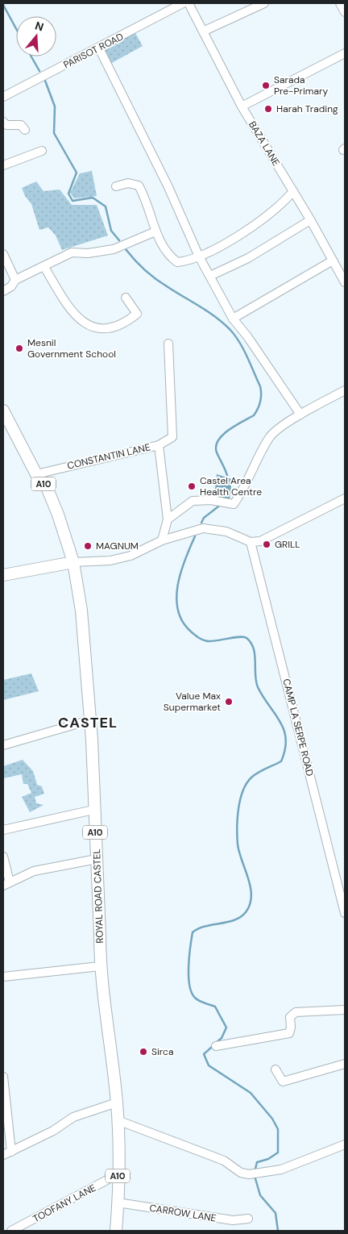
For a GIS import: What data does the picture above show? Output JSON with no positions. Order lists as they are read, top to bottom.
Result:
{
  "streets": {
    "main road": ["A10", "ROYAL ROAD CASTEL"],
    "street": [
      "PARISOT ROAD",
      "BAZA LANE",
      "CONSTANTIN LANE",
      "CAMP LA SERPE ROAD",
      "TOOFANY LANE",
      "CARROW LANE"
    ]
  },
  "crossings": [
    ["CONSTANTIN LANE", "A10"],
    ["A10", "ROYAL ROAD CASTEL"],
    ["ROYAL ROAD CASTEL", "TOOFANY LANE"],
    ["ROYAL ROAD CASTEL", "CARROW LANE"]
  ],
  "districts": ["CASTEL"],
  "places": [
    "Sarada Pre-Primary",
    "Harah Trading",
    "Mesnil Government School",
    "Castel Area Health Centre",
    "GRILL",
    "MAGNUM",
    "Value Max Supermarket",
    "Sirca"
  ],
  "north": "top"
}
